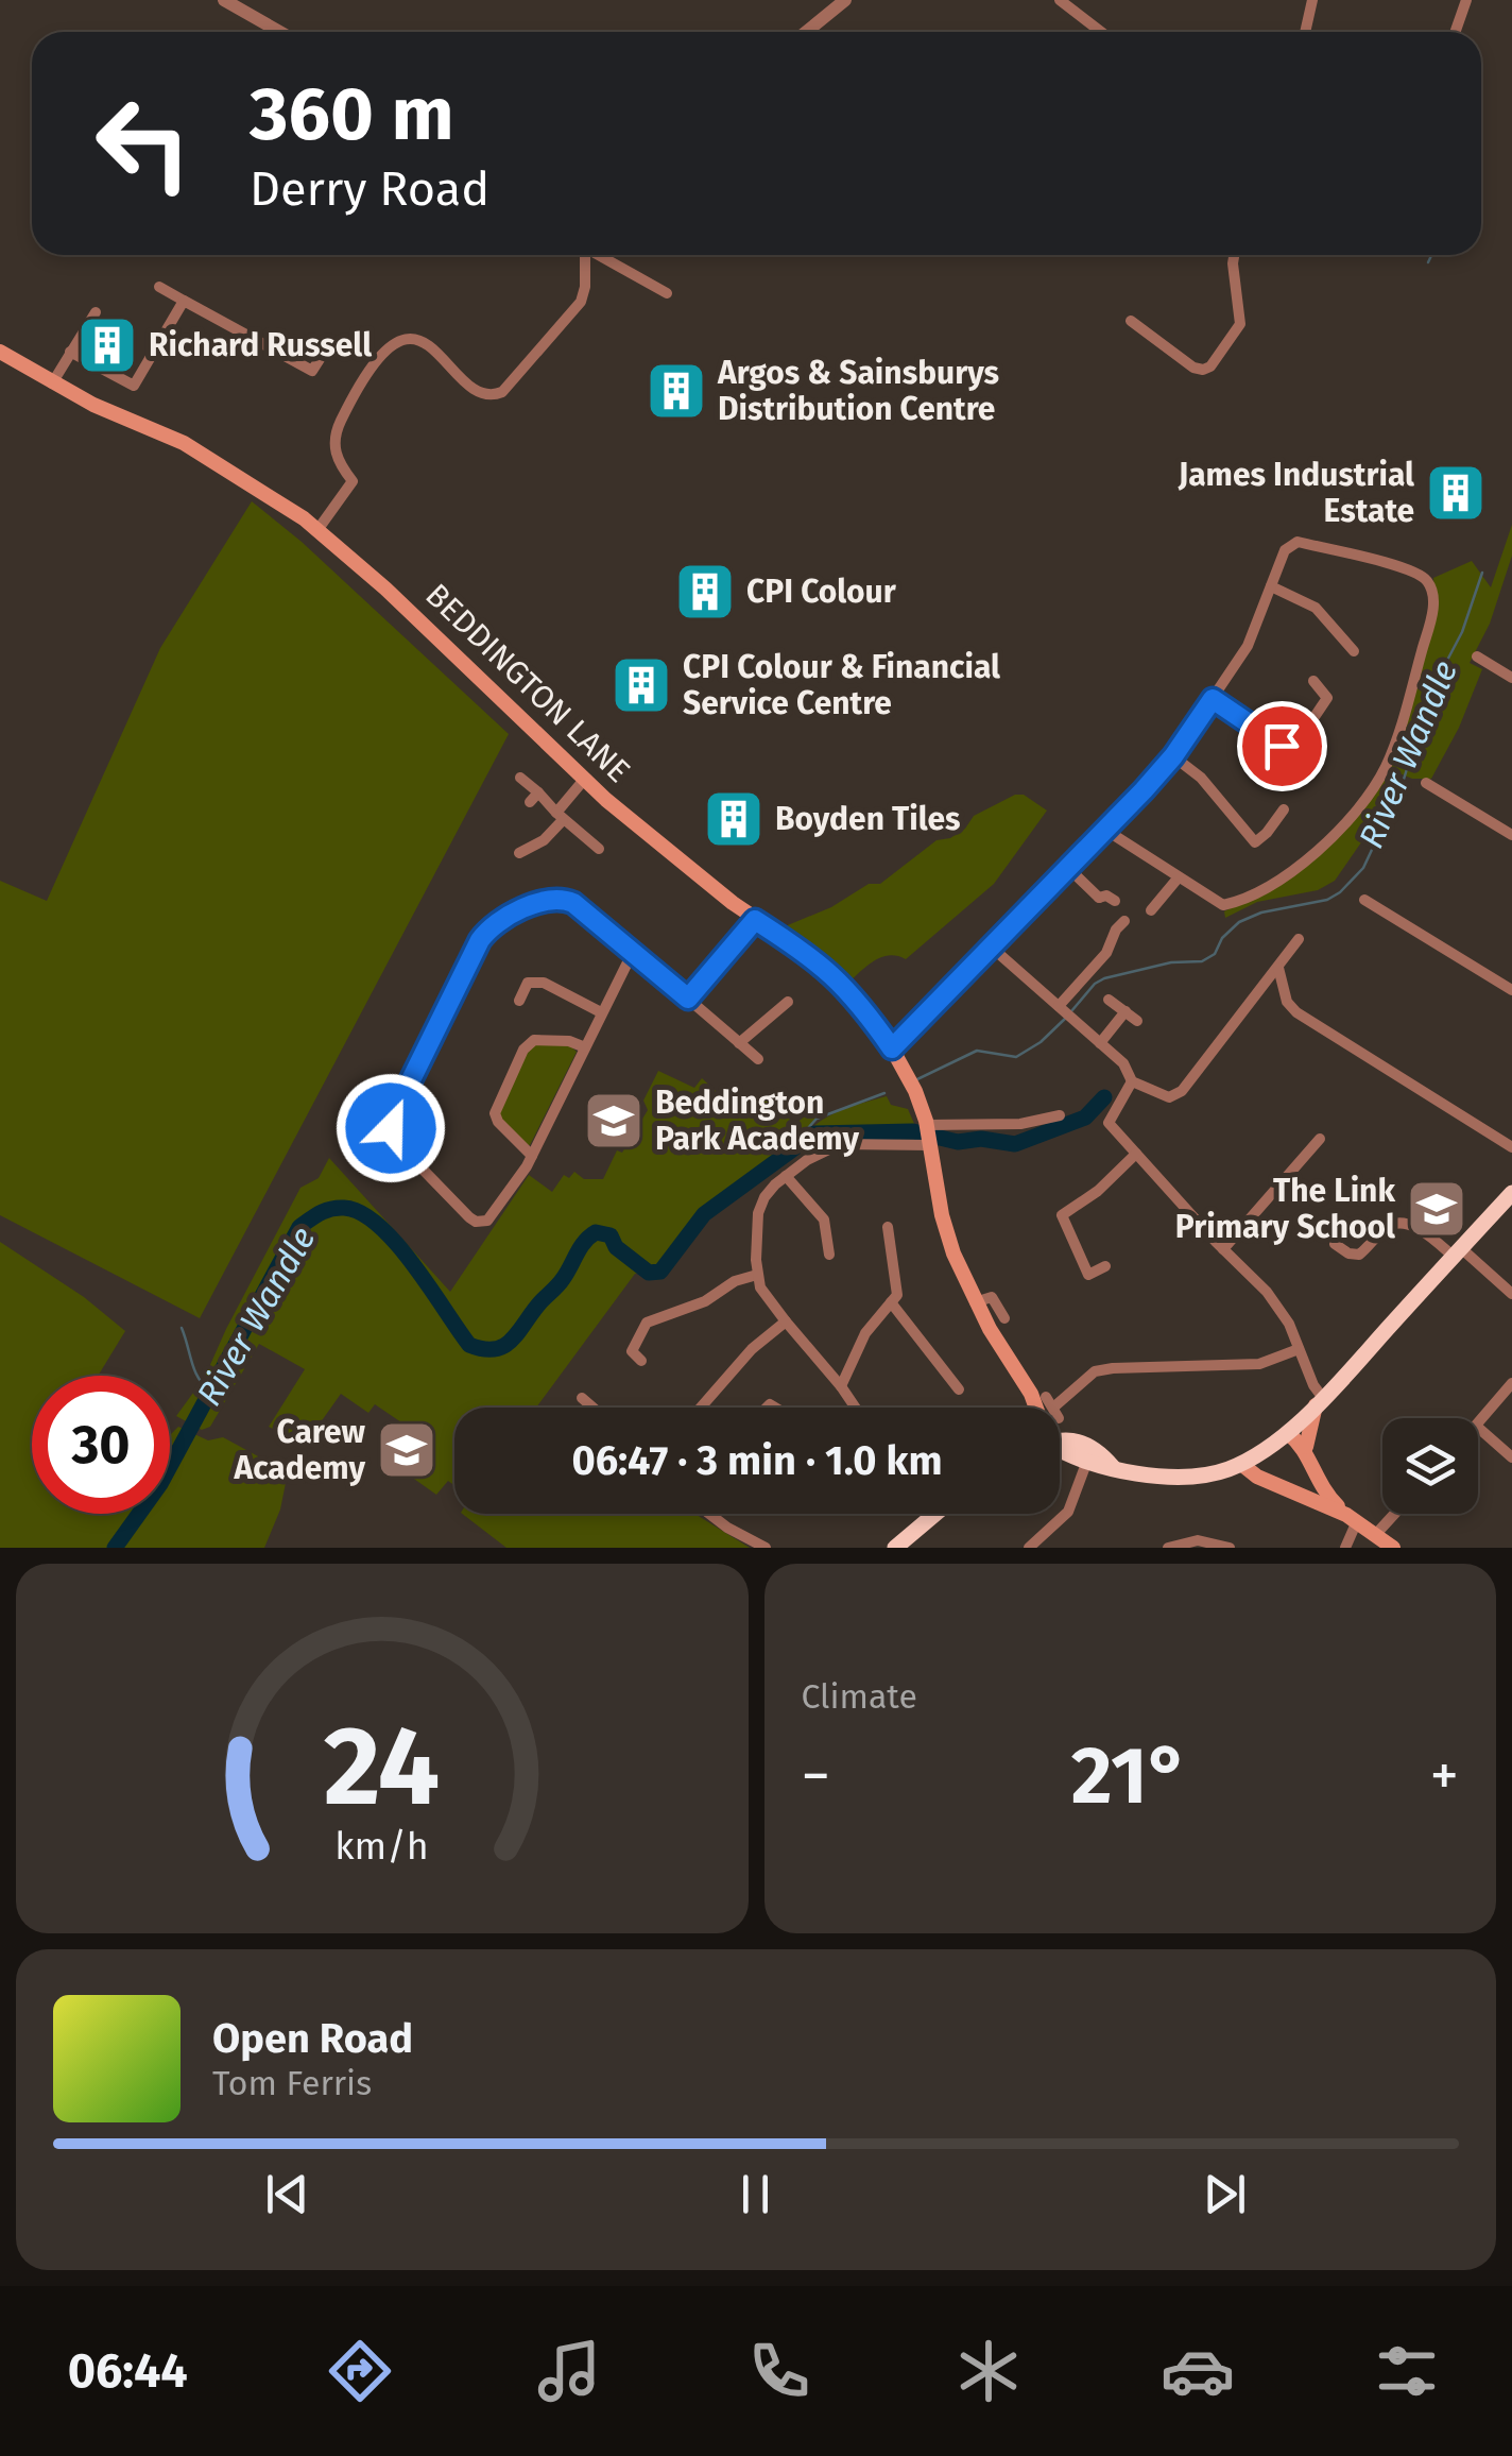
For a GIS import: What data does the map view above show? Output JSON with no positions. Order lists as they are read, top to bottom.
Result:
{
  "streets": {
    "main road": ["BEDDINGTON LANE"]
  },
  "water": ["River Wandle"],
  "places": {
    "building": [
      "Richard Russell",
      "Argos & Sainsburys Distribution Centre",
      "James Industrial Estate",
      "CPI Colour",
      "CPI Colour & Financial Service Centre",
      "Boyden Tiles"
    ],
    "school or university": ["Beddington Park Academy", "The Link Primary School", "Carew Academy"]
  },
  "page": {
    "turn": ["360 m", "Derry Road"],
    "limit": "30",
    "trip": "06:47 · 3 min · 1.0 km",
    "tile": "Climate",
    "heat": ["−", "21°", "+"],
    "song": ["Open Road", "Tom Ferris"],
    "tabs": "06:44",
    "gauge": ["24", "km/h"]
  }
}
